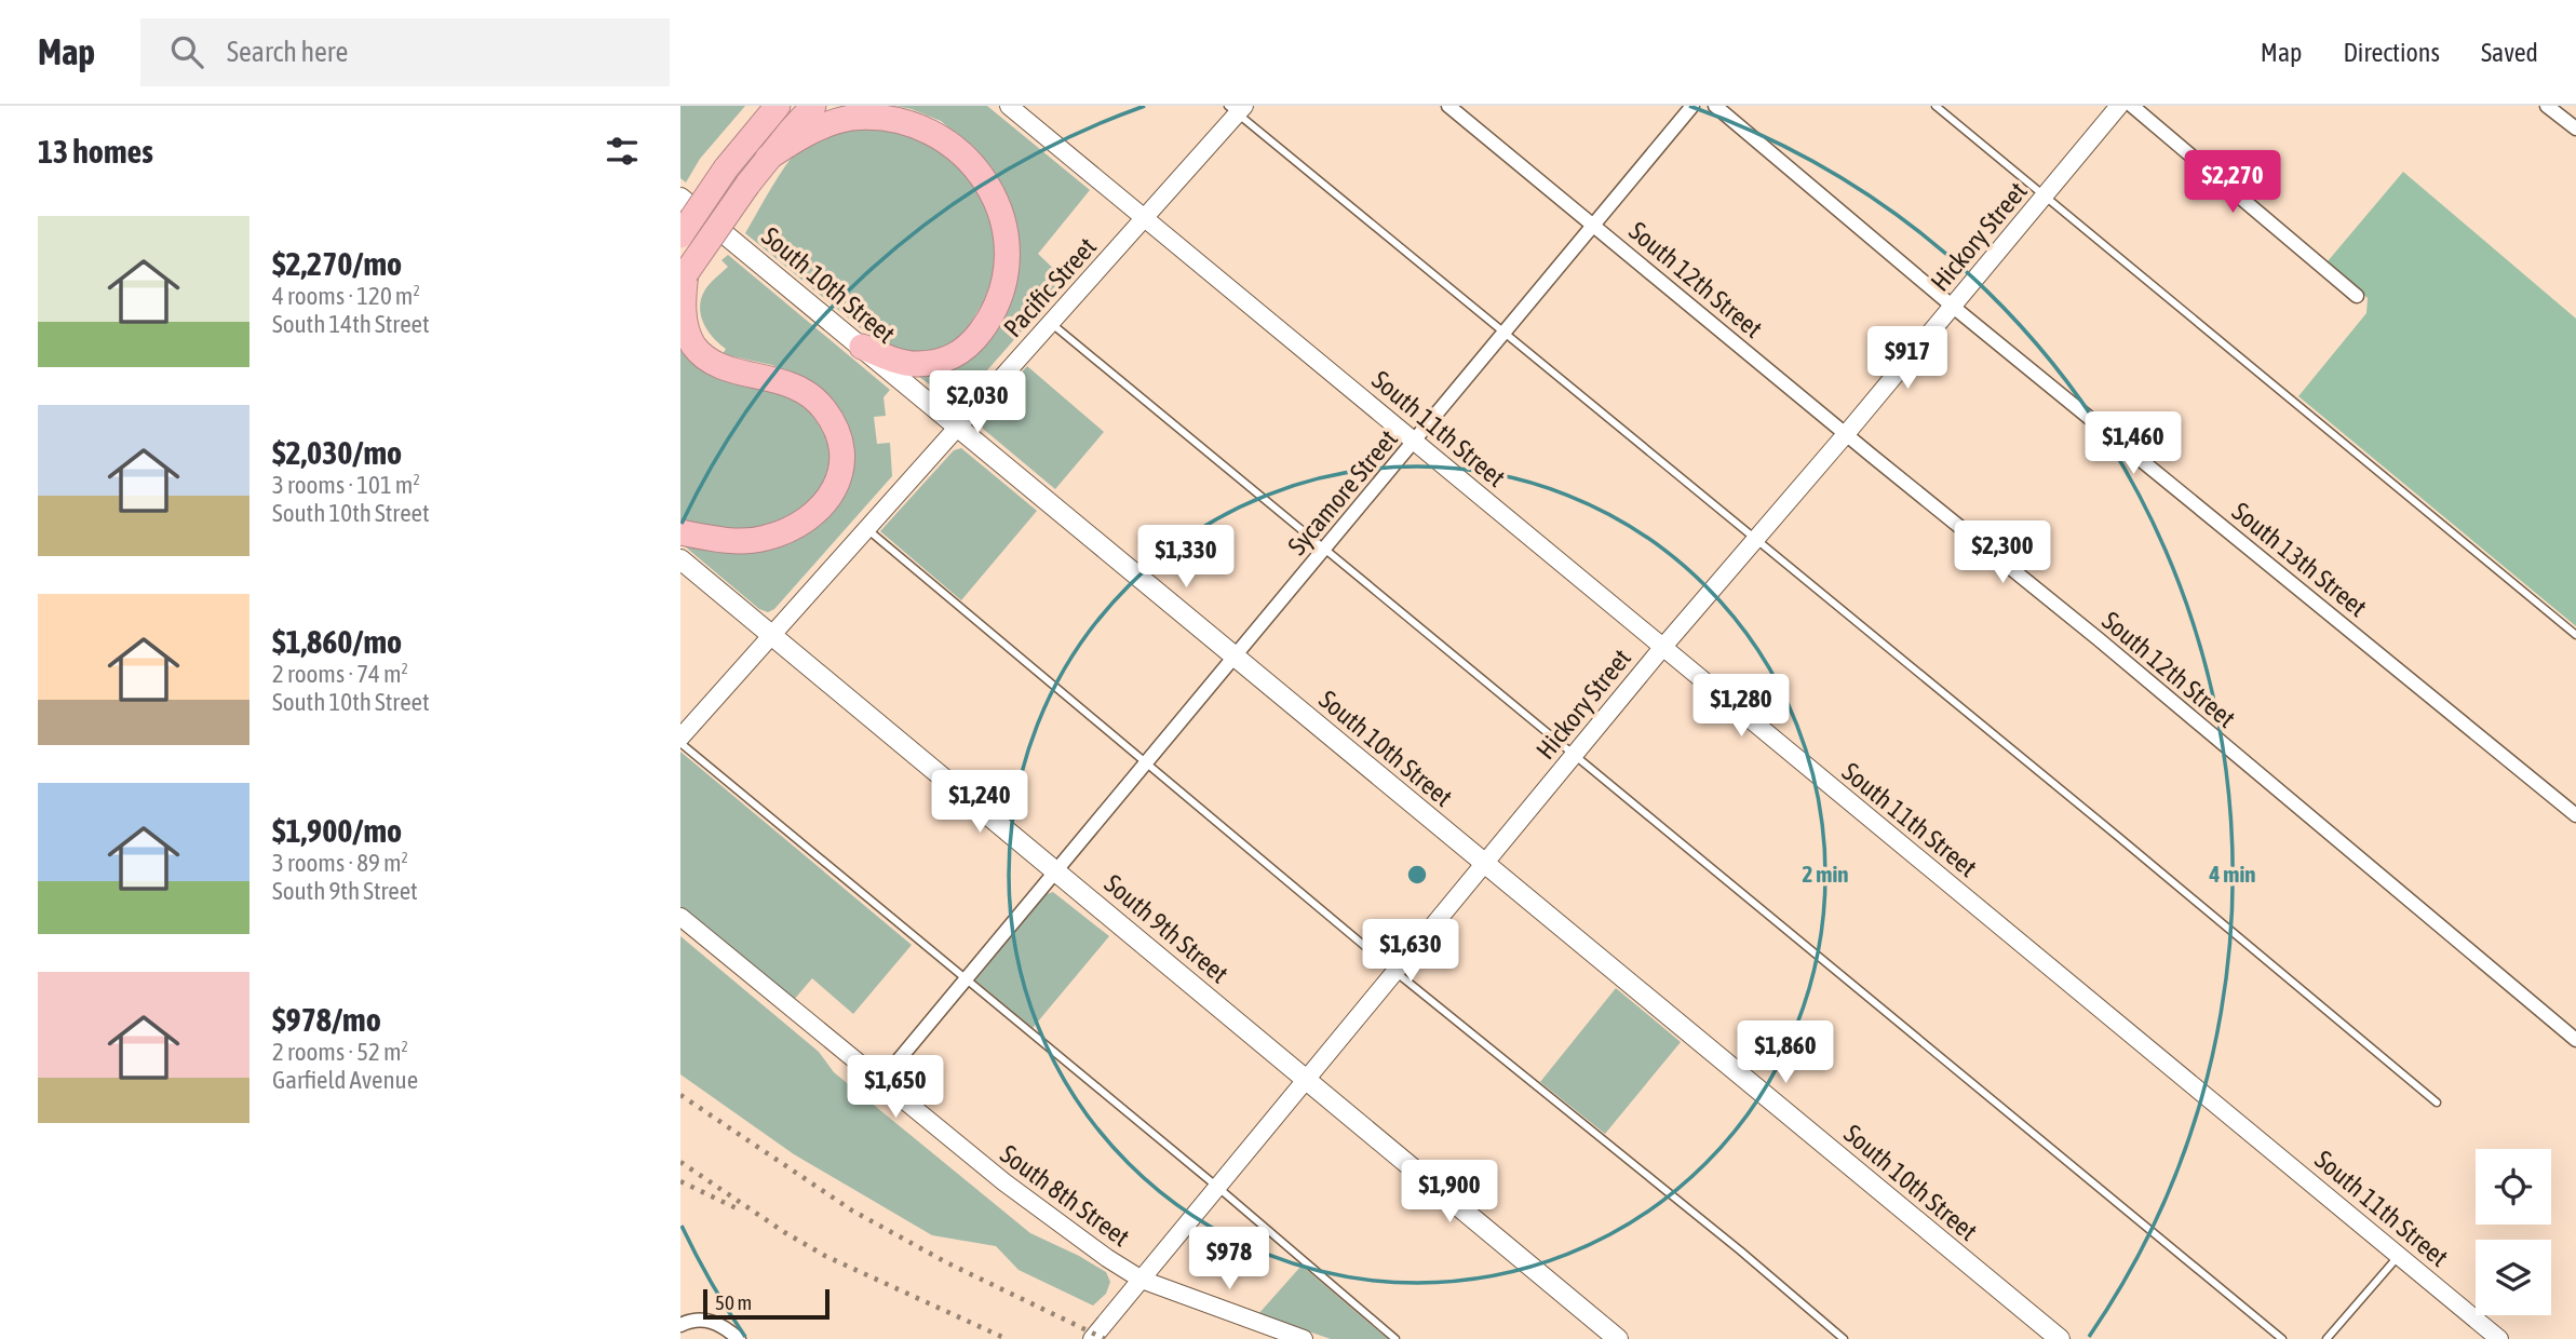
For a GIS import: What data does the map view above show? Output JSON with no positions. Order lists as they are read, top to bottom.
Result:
{
  "streets": {
    "main road": ["South 10th Street", "South 9th Street"],
    "street": [
      "Hickory Street",
      "South 12th Street",
      "Pacific Street",
      "South 11th Street",
      "Sycamore Street",
      "South 13th Street",
      "South 8th Street"
    ]
  },
  "crossings": [
    ["Hickory Street", "South 12th Street"],
    ["Hickory Street", "South 10th Street"],
    ["Hickory Street", "South 11th Street"],
    ["Hickory Street", "South 13th Street"],
    ["Hickory Street", "South 9th Street"],
    ["Hickory Street", "South 8th Street"],
    ["South 12th Street", "Sycamore Street"],
    ["South 10th Street", "Pacific Street"],
    ["South 10th Street", "Sycamore Street"],
    ["Pacific Street", "South 11th Street"],
    ["Pacific Street", "South 9th Street"],
    ["South 11th Street", "Sycamore Street"],
    ["Sycamore Street", "South 9th Street"],
    ["Sycamore Street", "South 8th Street"]
  ],
  "scale_bar": "50 m",
  "page": {
    "header": "Map",
    "search": "Search here",
    "nav": ["Map", "Directions", "Saved"],
    "heading": "13 homes",
    "price": [
      "$2,270",
      "$917",
      "$2,030",
      "$1,460",
      "$2,300",
      "$1,330",
      "$1,280",
      "$1,240",
      "$1,630",
      "$1,860",
      "$1,650",
      "$1,900",
      "$978"
    ],
    "list": [
      {
        "name": "$2,270/mo",
        "note": "4 rooms · 120 m² · South 14th Street"
      },
      {
        "name": "$2,030/mo",
        "note": "3 rooms · 101 m² · South 10th Street"
      },
      {
        "name": "$1,860/mo",
        "note": "2 rooms · 74 m² · South 10th Street"
      },
      {
        "name": "$1,900/mo",
        "note": "3 rooms · 89 m² · South 9th Street"
      },
      {
        "name": "$978/mo",
        "note": "2 rooms · 52 m² · Garfield Avenue"
      }
    ],
    "scale": "50 m"
  },
  "rings": ["2 min", "4 min"]
}
